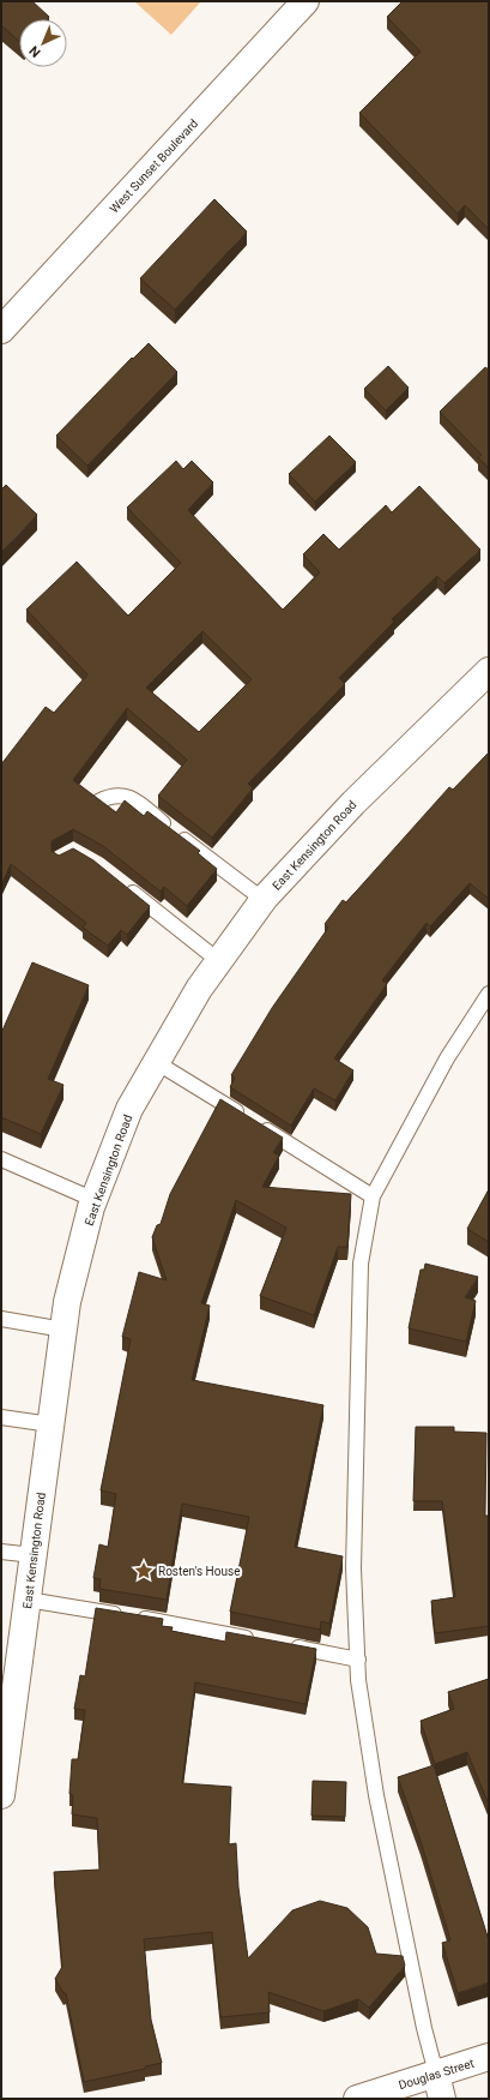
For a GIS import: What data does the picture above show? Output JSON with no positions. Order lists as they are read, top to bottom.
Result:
{
  "streets": {
    "street": ["West Sunset Boulevard", "East Kensington Road", "Douglas Street"]
  },
  "places": {
    "place": ["Rosten's House"]
  },
  "north": "bottom left"
}
